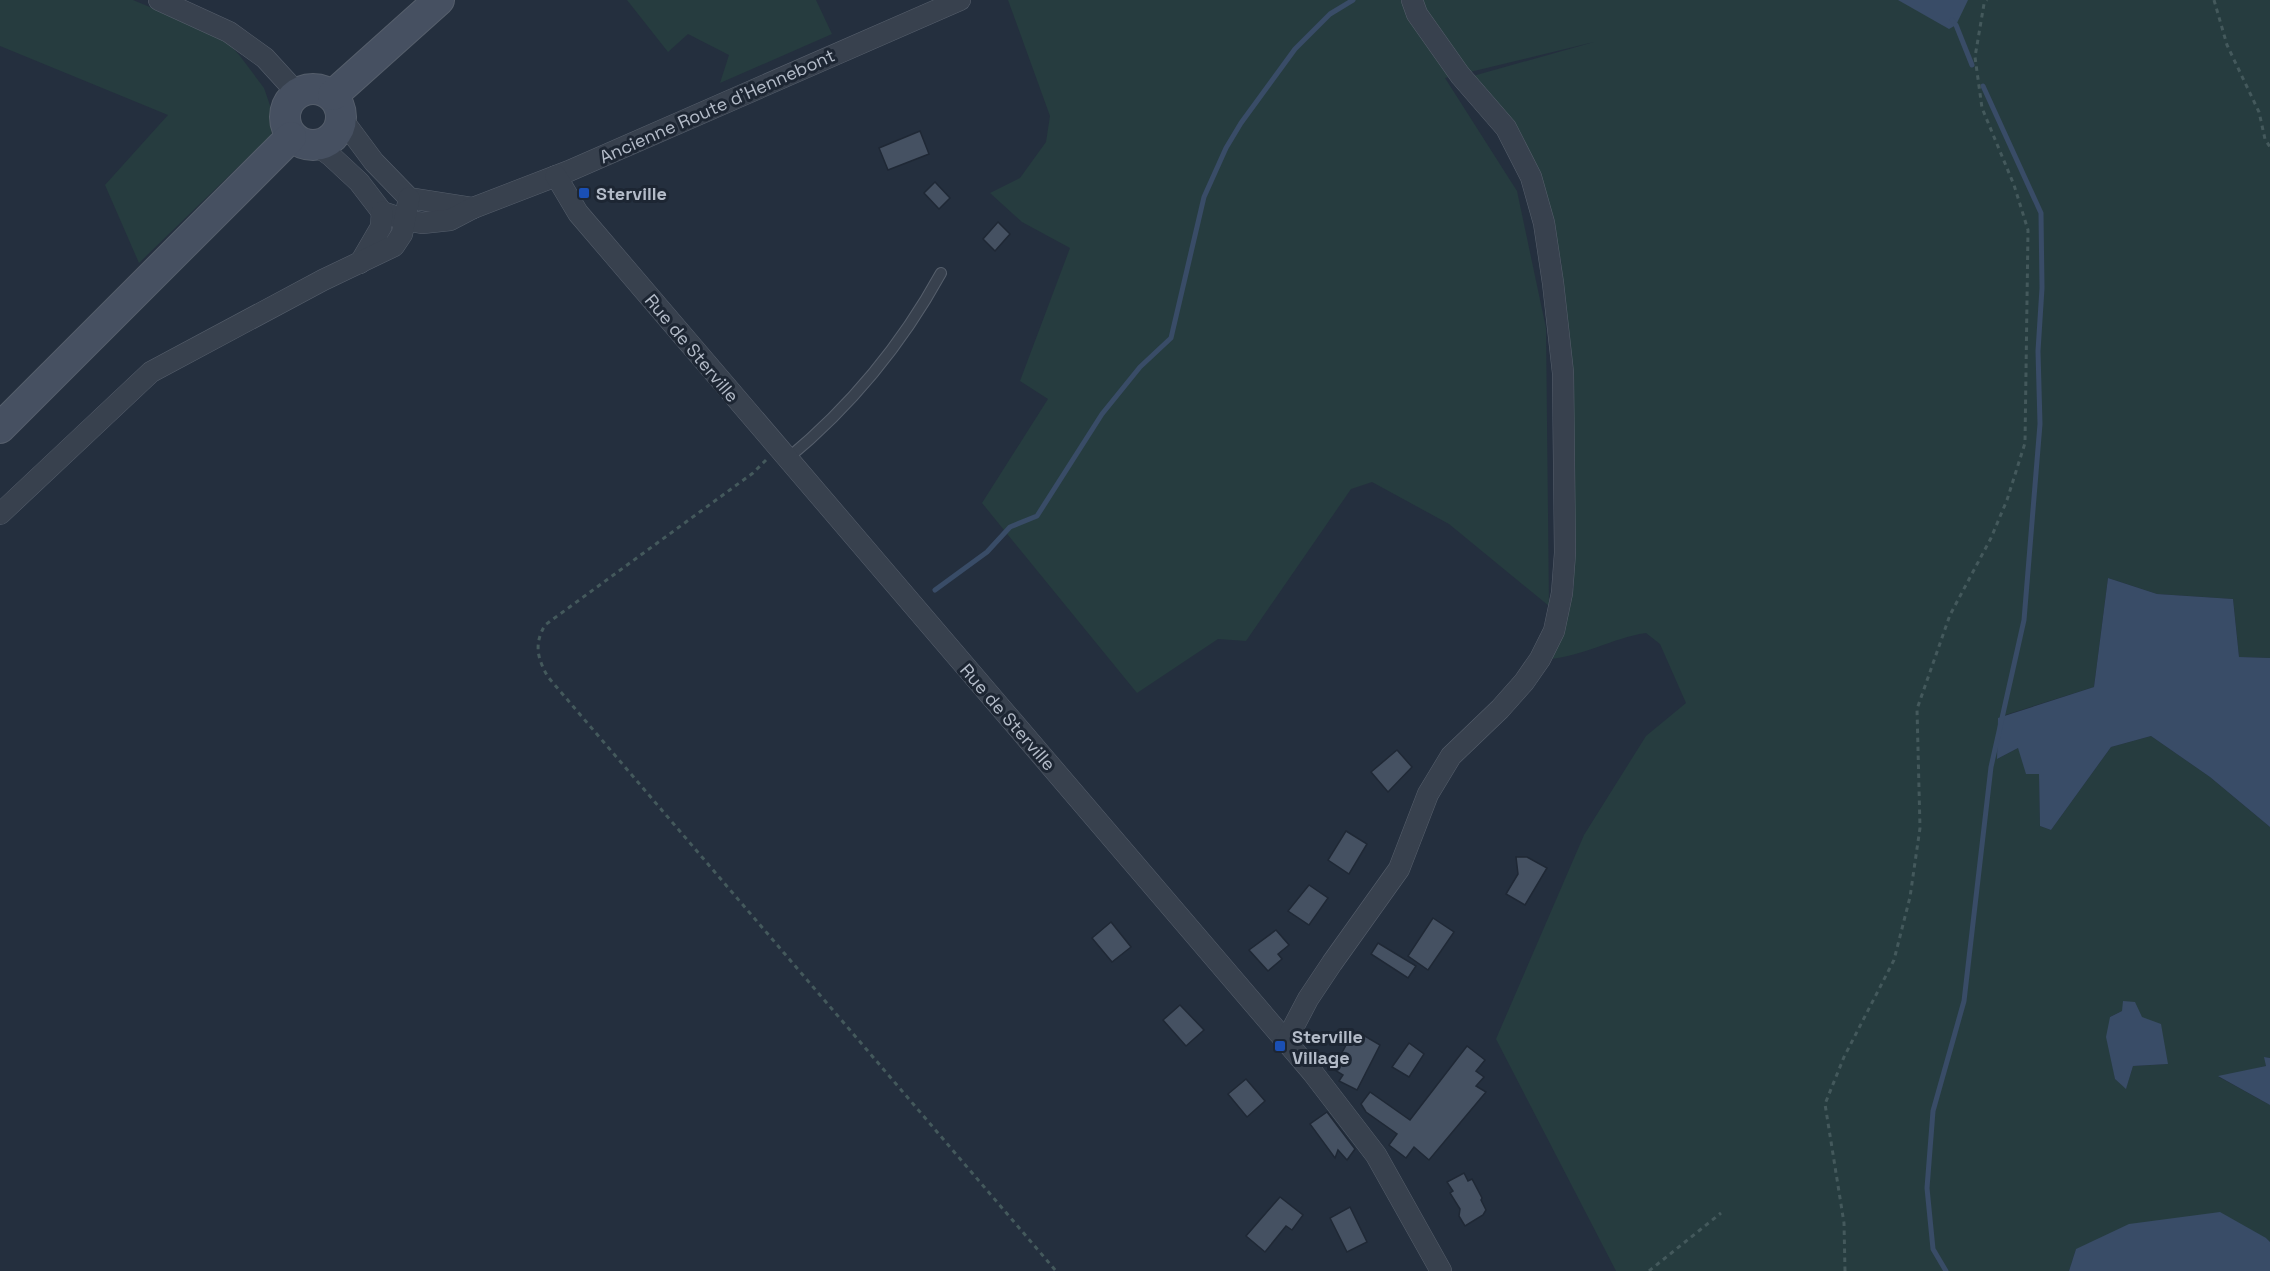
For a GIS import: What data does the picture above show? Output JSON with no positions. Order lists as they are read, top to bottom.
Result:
{
  "streets": {
    "street": ["Ancienne Route d'Hennebont", "Rue de Sterville"]
  },
  "crossings": [
    ["Ancienne Route d'Hennebont", "Rue de Sterville"]
  ],
  "places": {
    "transit": ["Sterville", "Sterville Village"]
  }
}
